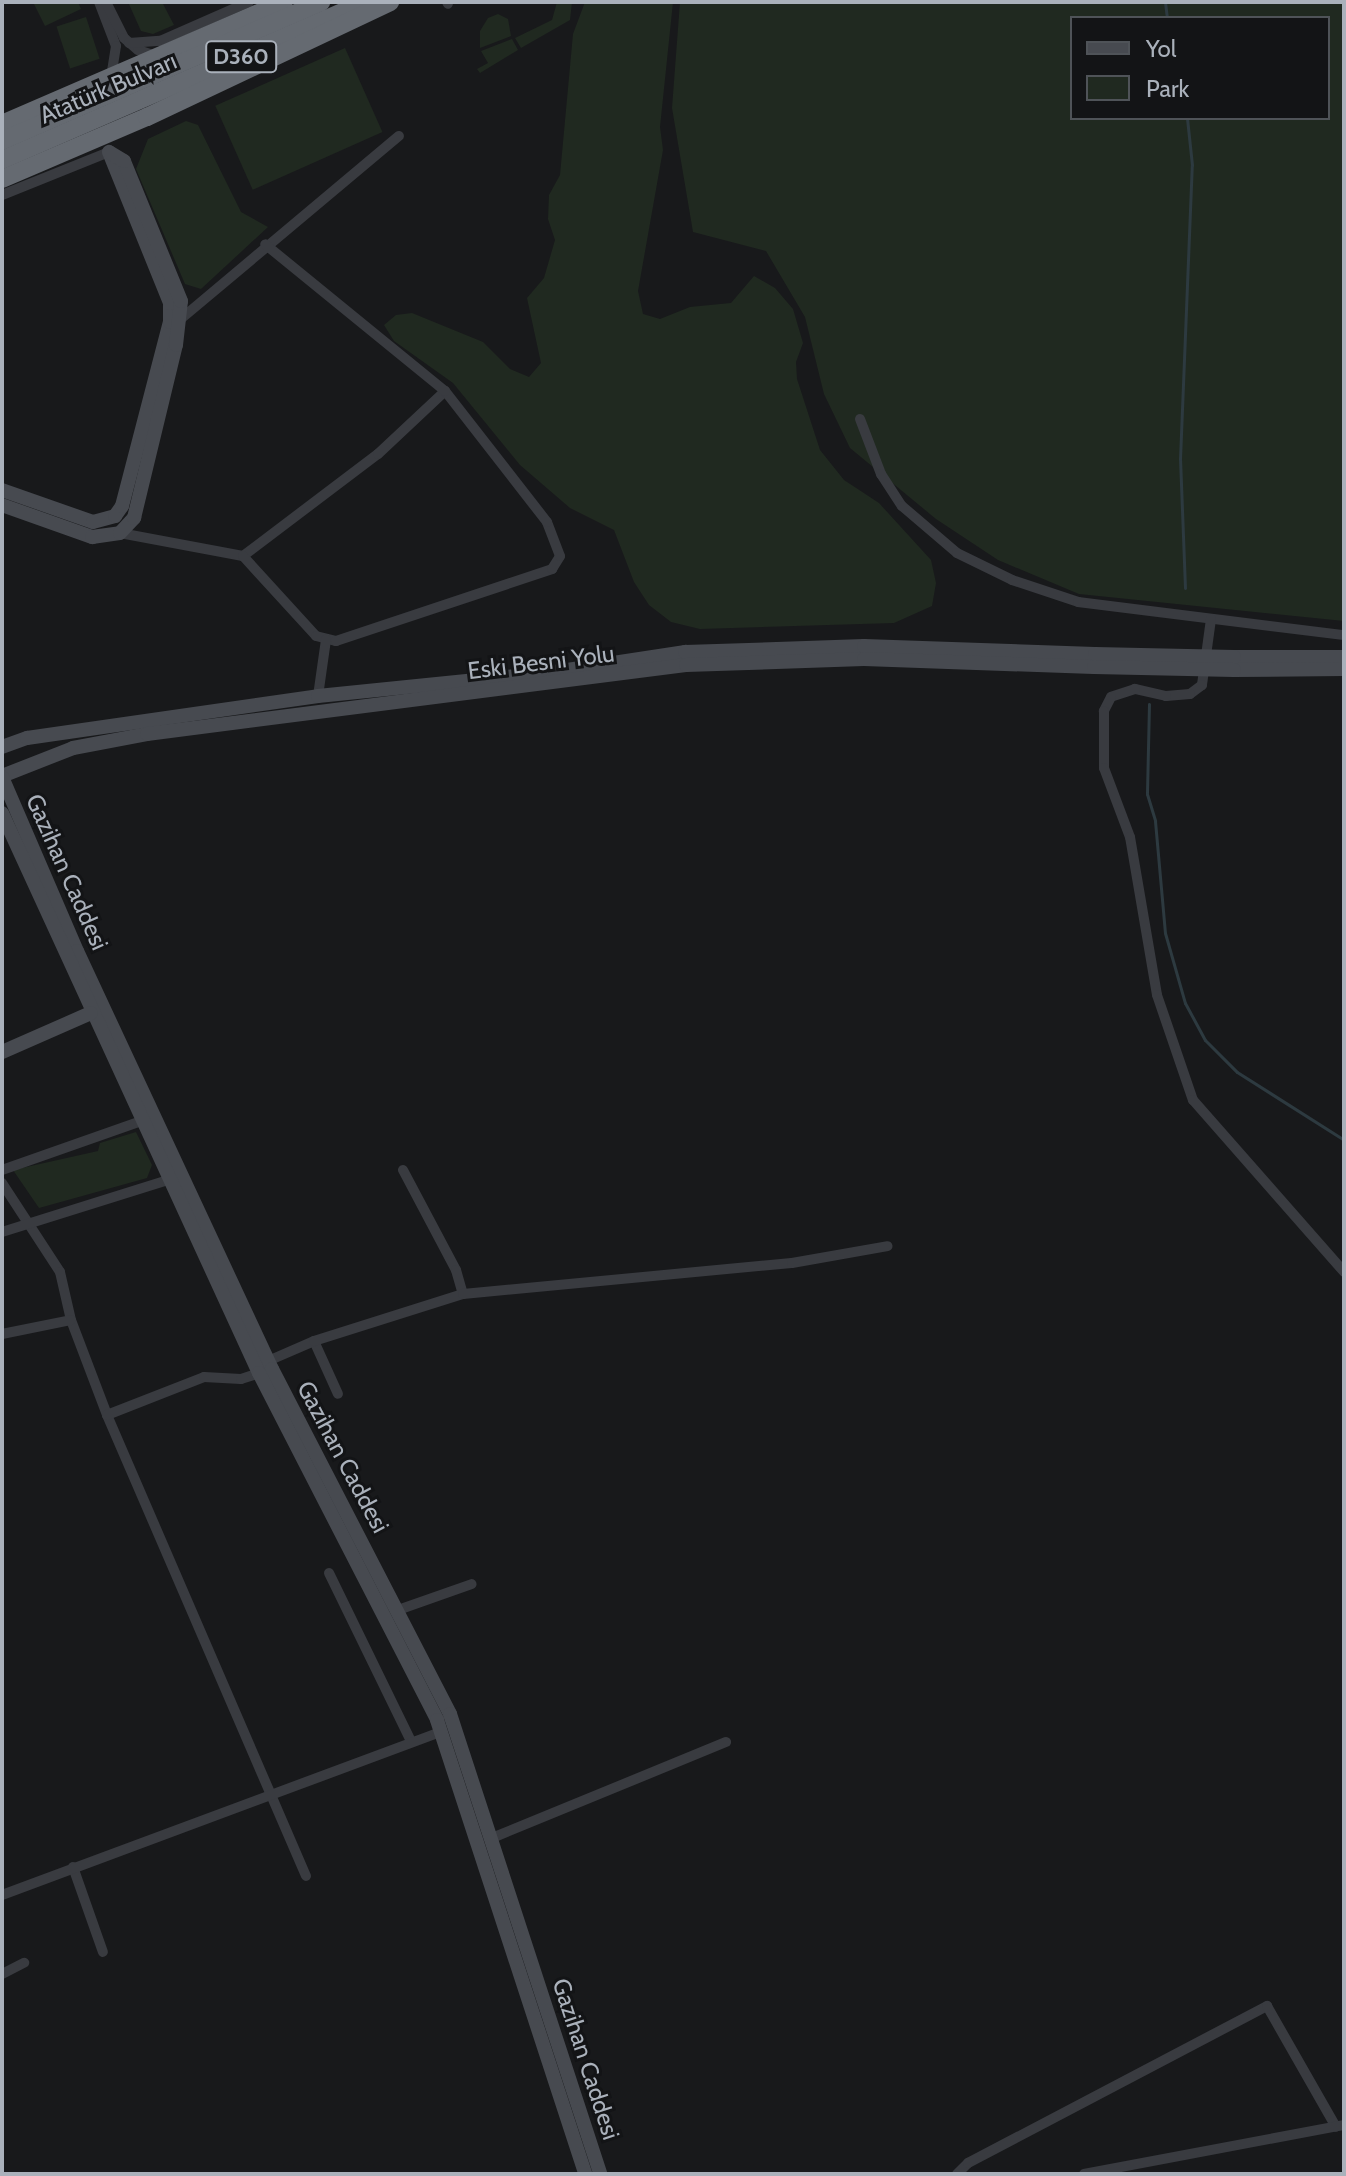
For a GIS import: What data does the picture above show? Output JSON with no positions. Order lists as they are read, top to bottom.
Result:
{
  "streets": {
    "highway": ["D360", "Atatürk Bulvarı"],
    "main road": ["Eski Besni Yolu", "Gazihan Caddesi"]
  },
  "crossings": [
    ["Eski Besni Yolu", "Gazihan Caddesi"]
  ],
  "legend": ["Yol", "Park"]
}
